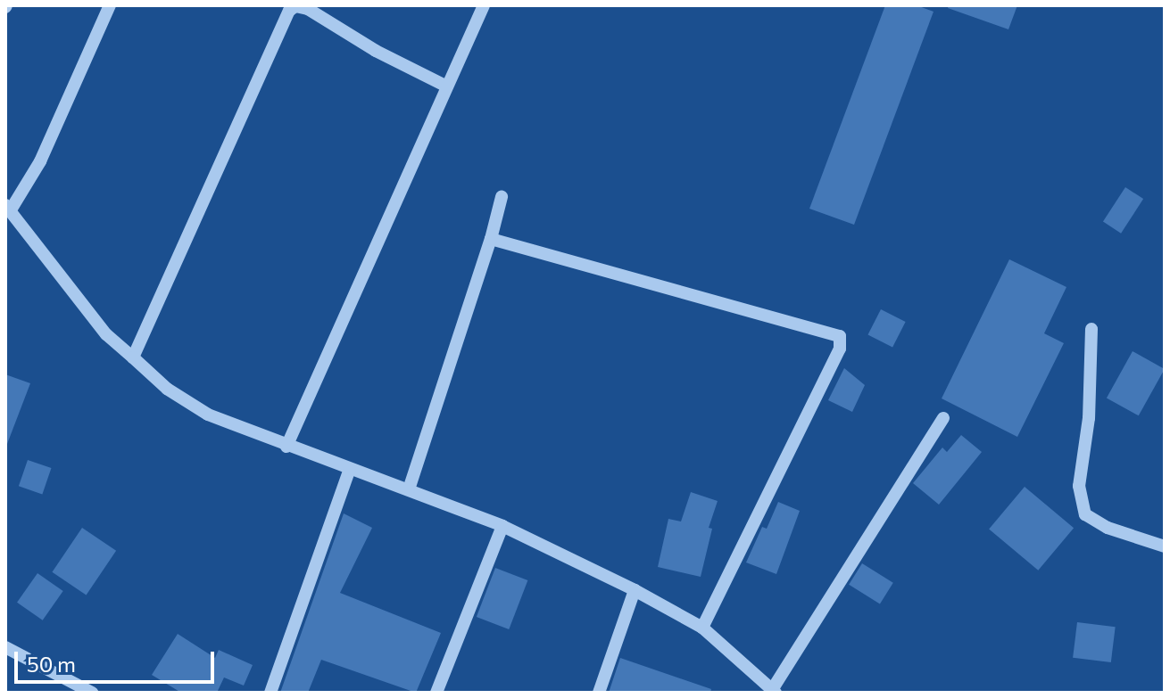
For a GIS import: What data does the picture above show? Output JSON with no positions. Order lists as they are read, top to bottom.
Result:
{
  "scale_bar": "50 m"
}
